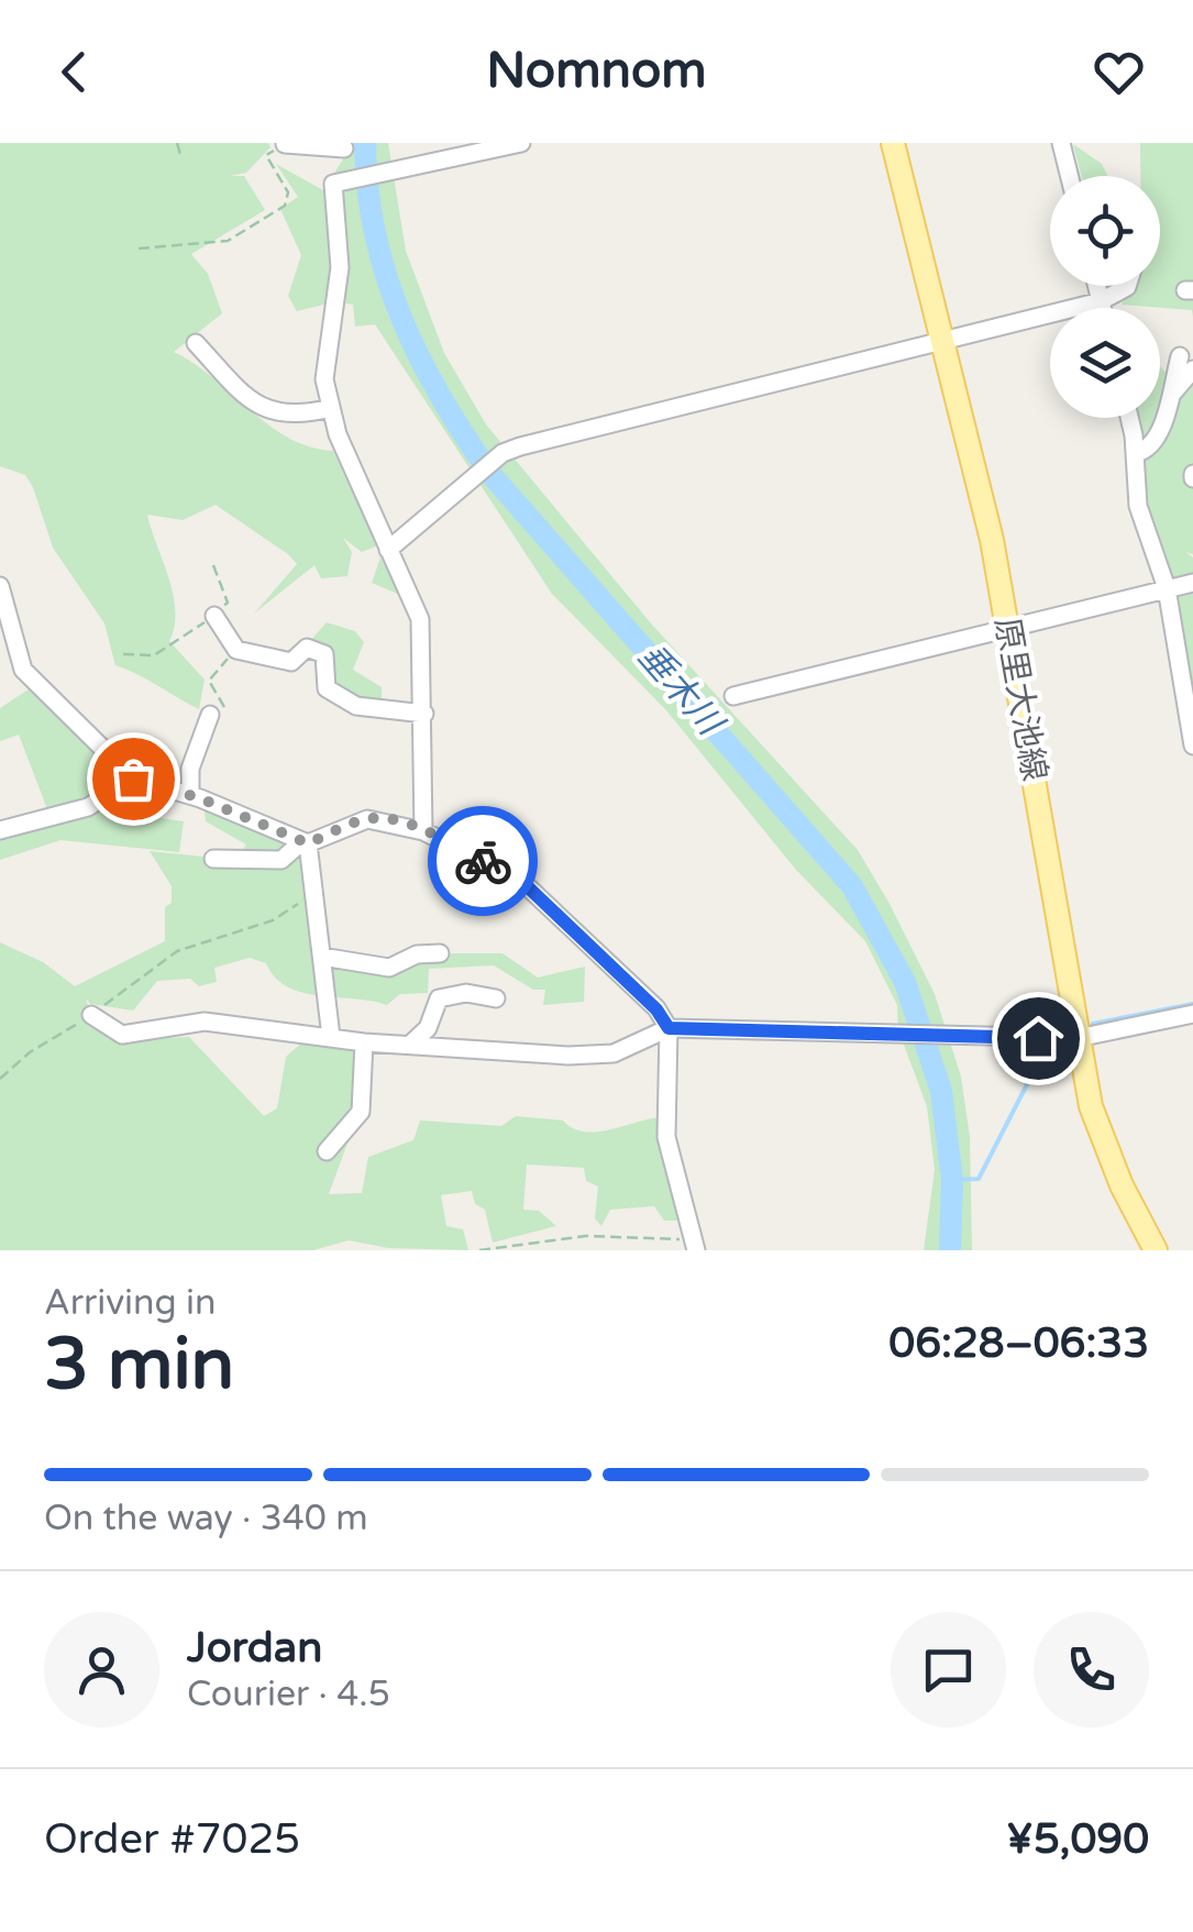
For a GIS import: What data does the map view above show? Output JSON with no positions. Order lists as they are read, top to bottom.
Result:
{
  "streets": {
    "main road": ["原里大池線"]
  },
  "water": ["垂木川"],
  "page": {
    "header": "Nomnom",
    "heading": ["3 min", "Arriving in", "06:28–06:33"],
    "panel": [
      "Jordan",
      "Courier · 4.5",
      "Order #7025",
      "¥5,090"
    ],
    "bar": "On the way · 340 m"
  }
}
